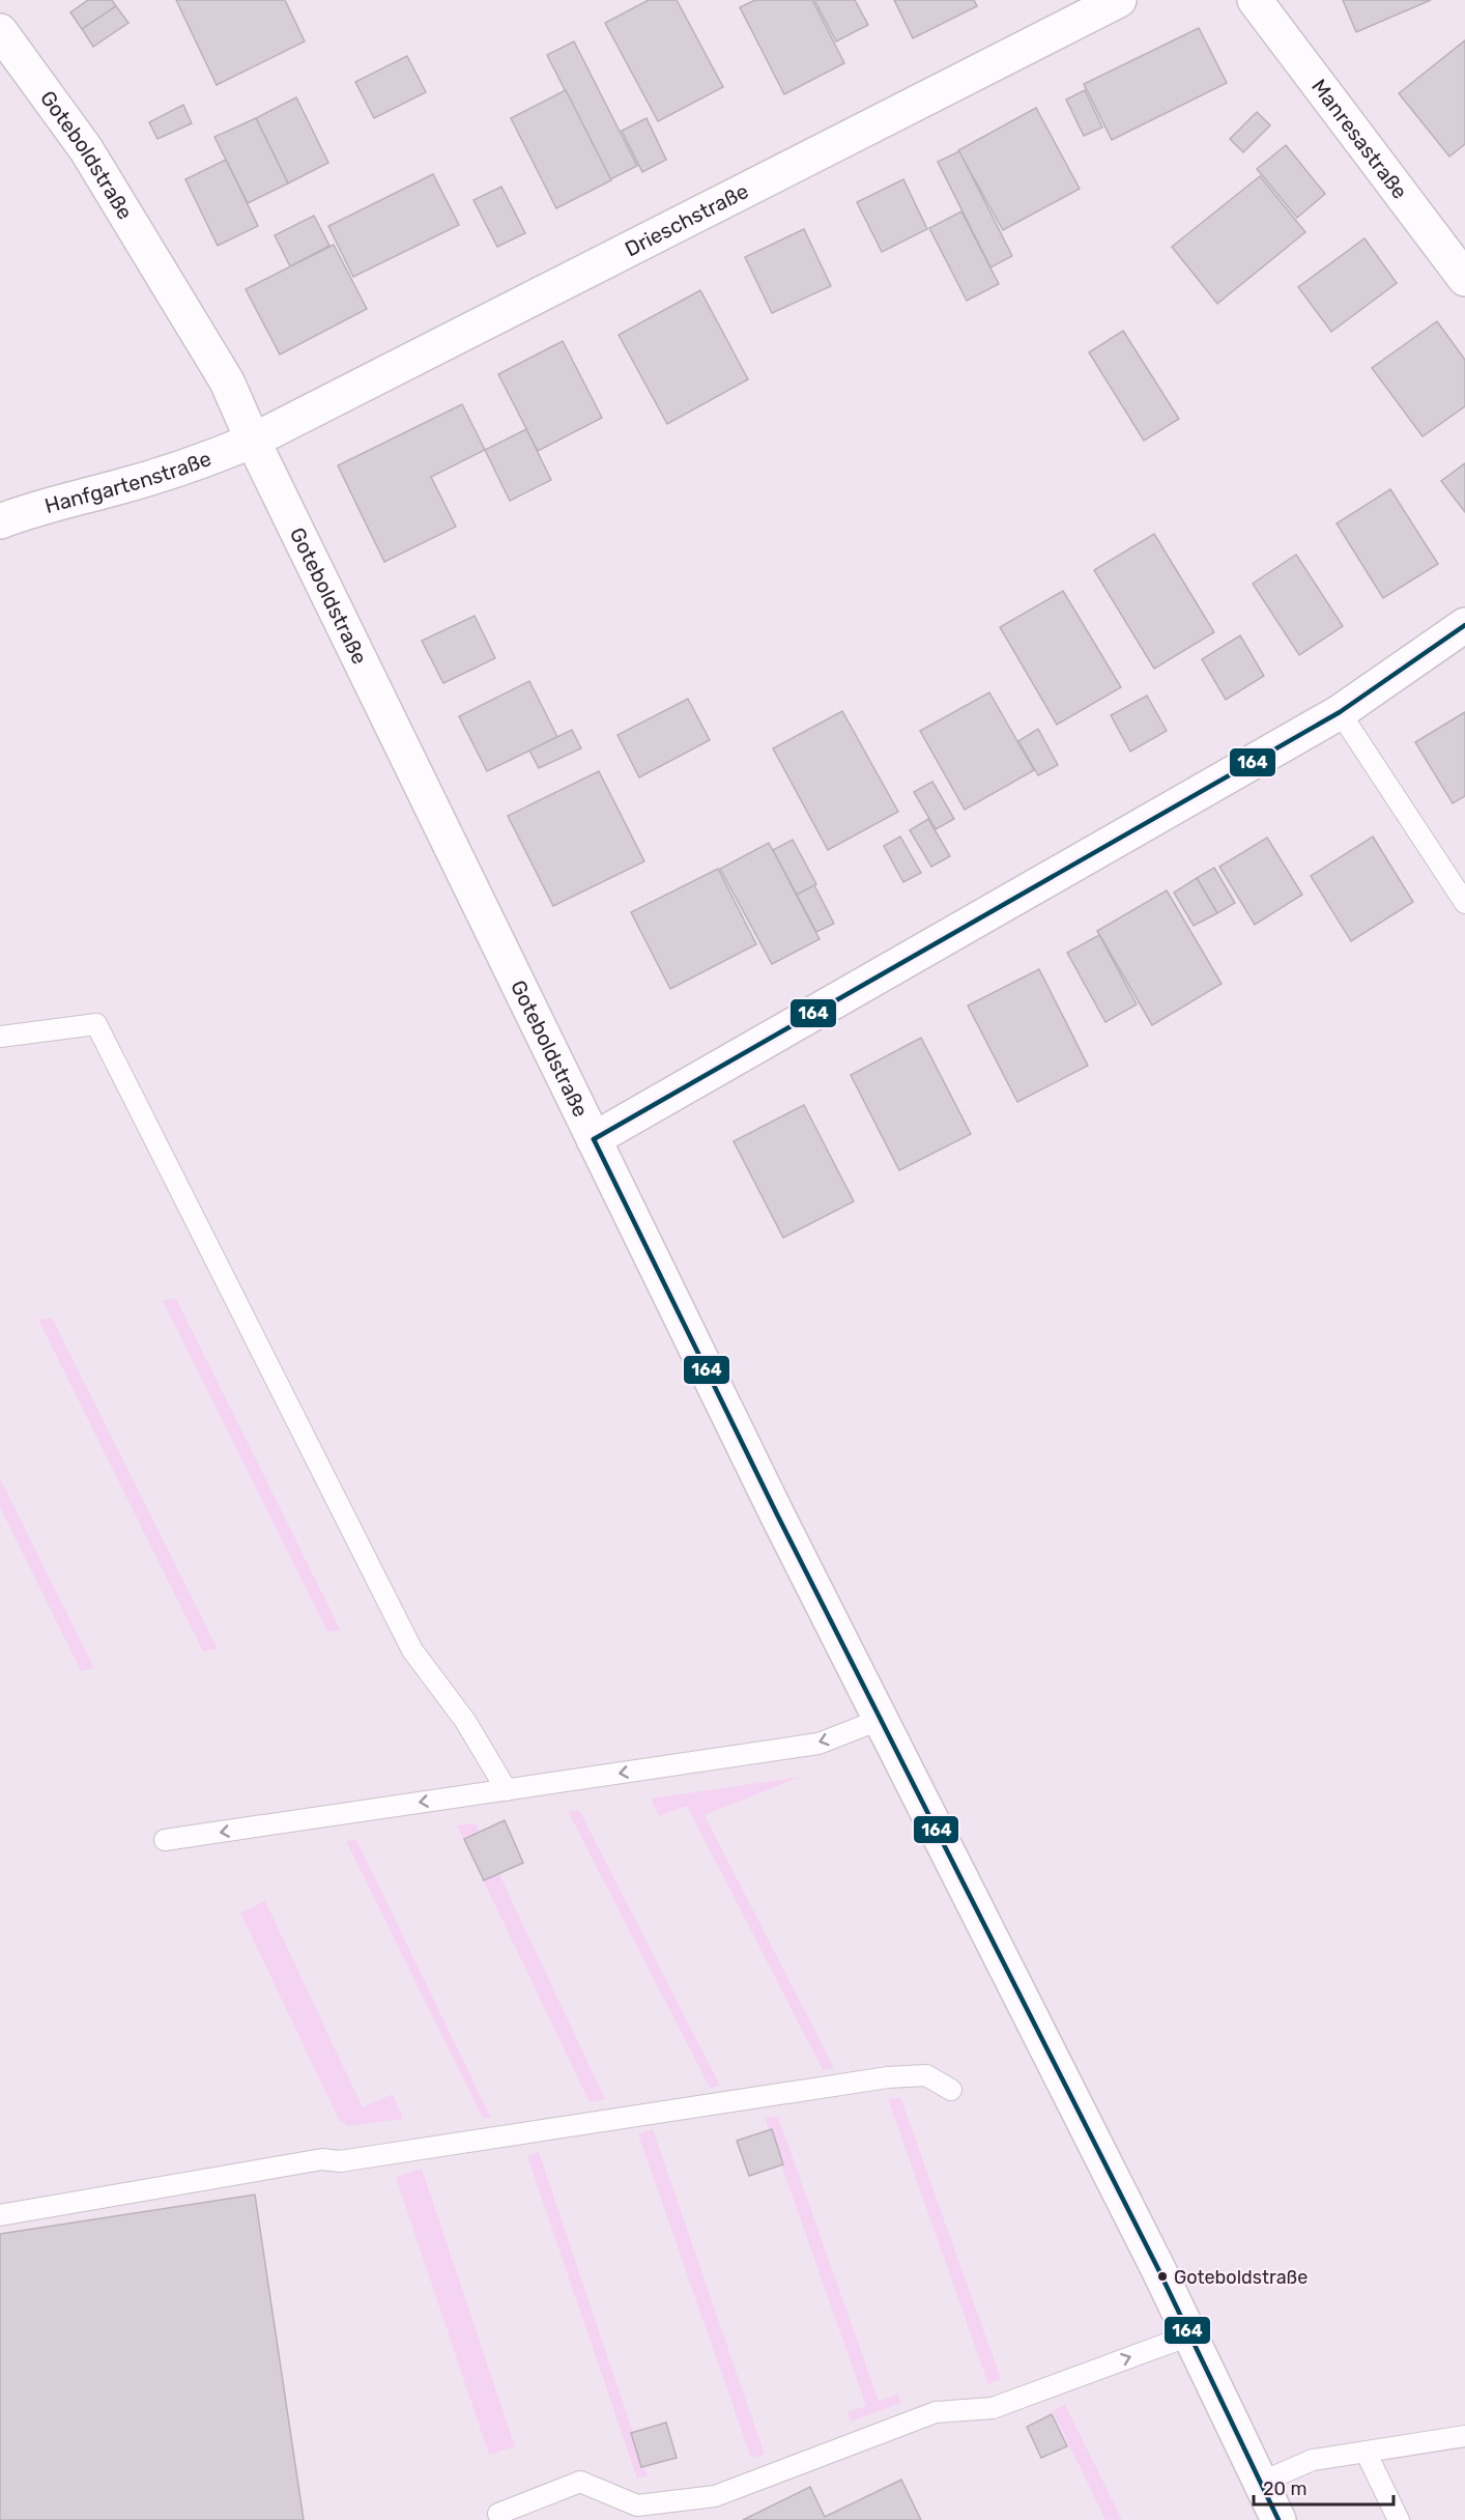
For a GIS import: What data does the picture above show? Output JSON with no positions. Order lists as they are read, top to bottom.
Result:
{
  "streets": {
    "street": [
      "Manresastraße",
      "Goteboldstraße",
      "Drieschstraße",
      "Hanfgartenstraße"
    ]
  },
  "crossings": [
    ["Goteboldstraße", "Drieschstraße"],
    ["Goteboldstraße", "Hanfgartenstraße"],
    ["Drieschstraße", "Hanfgartenstraße"]
  ],
  "places": ["Goteboldstraße"],
  "lines": ["transit line 164"],
  "scale_bar": "20 m"
}
